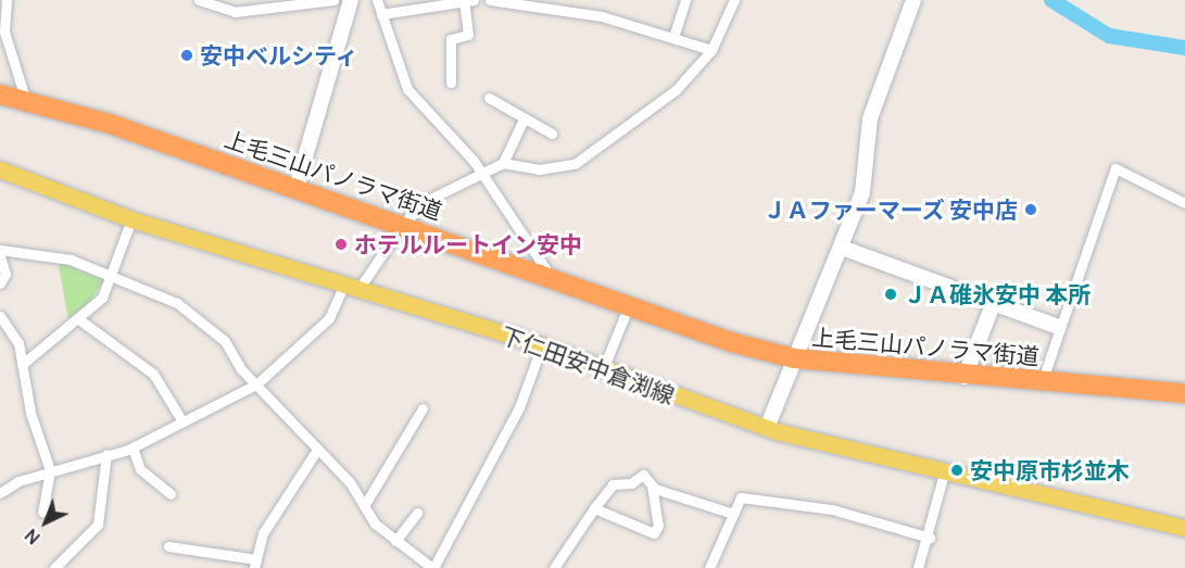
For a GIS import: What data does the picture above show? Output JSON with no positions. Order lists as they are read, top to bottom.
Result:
{
  "streets": {
    "highway": ["上毛三山パノラマ街道"],
    "main road": ["下仁田安中倉渕線"]
  },
  "places": [
    "安中ベルシティ",
    "ＪＡファーマーズ 安中店",
    "ホテルルートイン安中",
    "ＪＡ碓氷安中 本所",
    "安中原市杉並木"
  ],
  "north": "bottom left"
}
